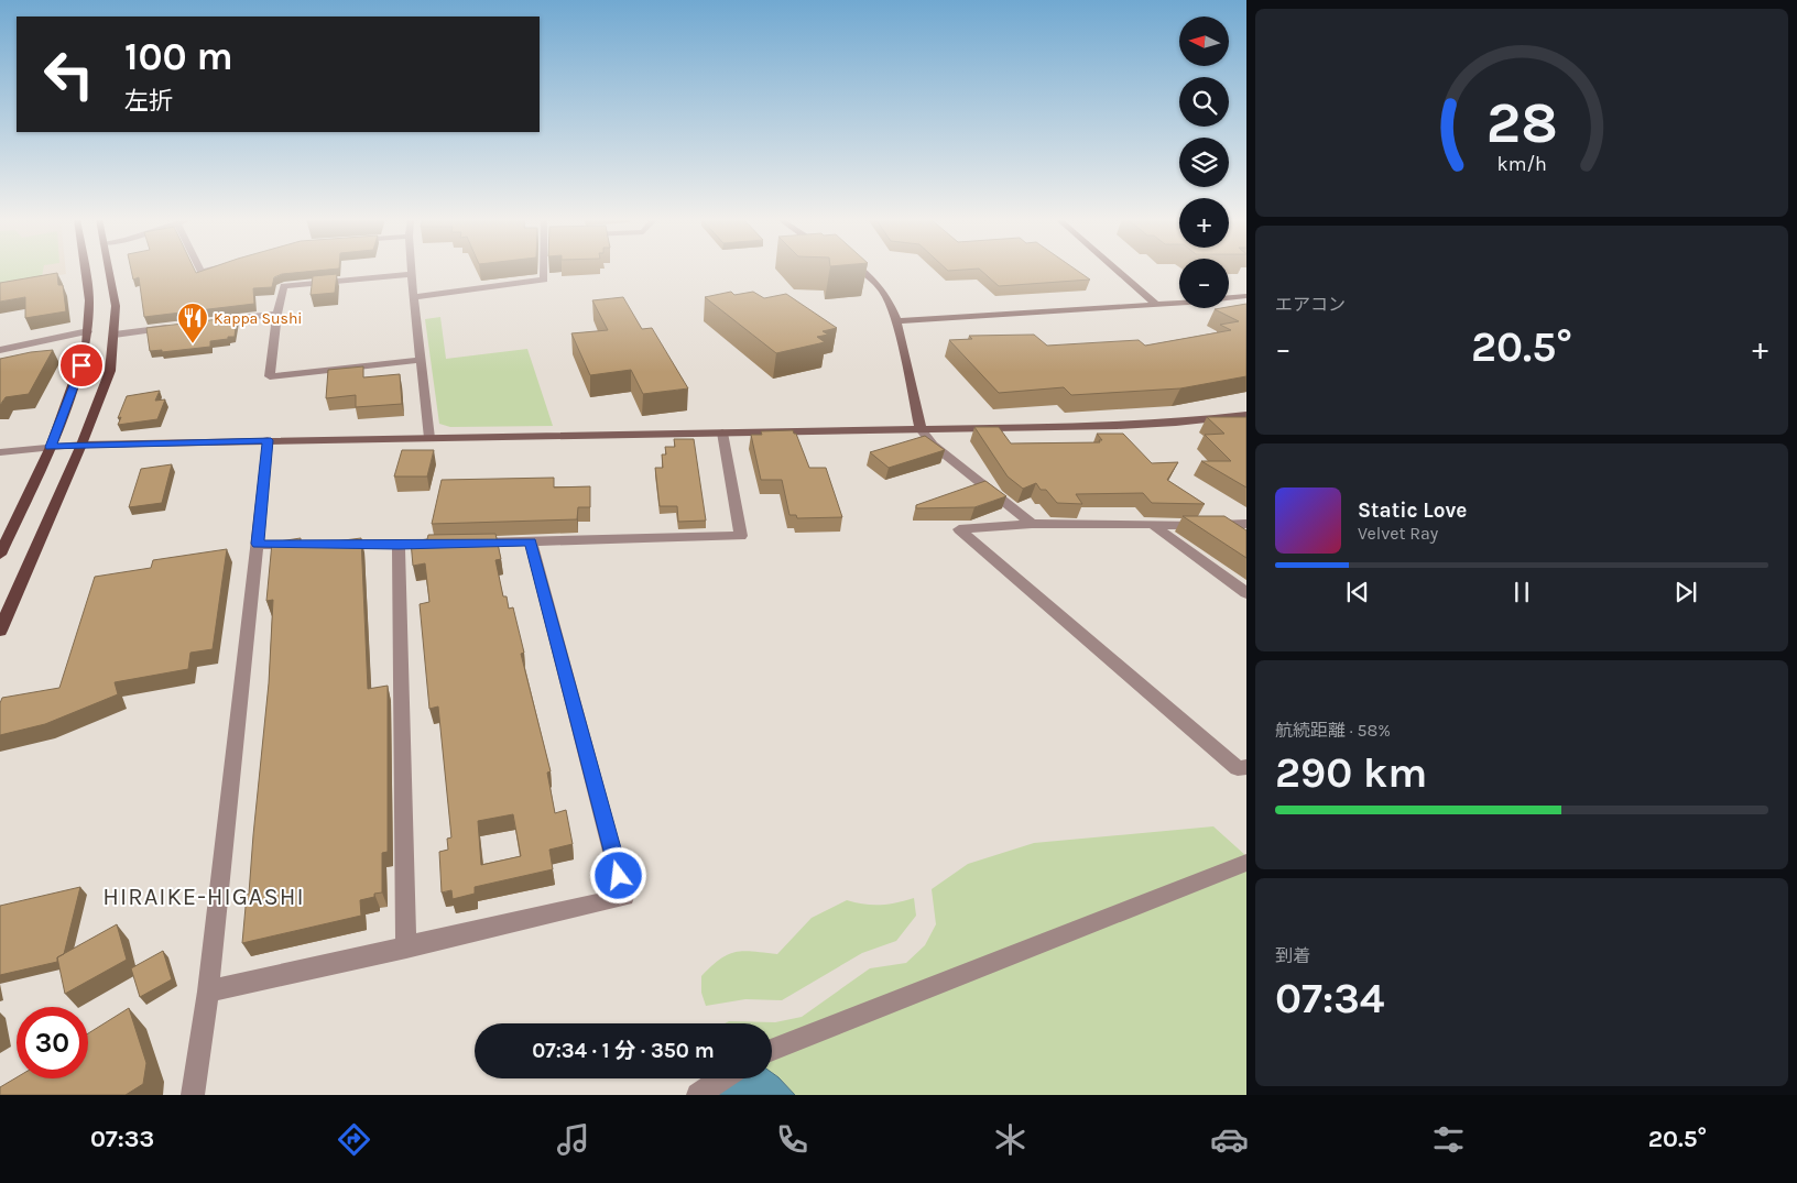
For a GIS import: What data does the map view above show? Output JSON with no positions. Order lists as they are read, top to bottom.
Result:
{
  "districts": ["HIRAIKE-HIGASHI"],
  "places": {
    "restaurant": ["Kappa Sushi"]
  },
  "north": "left",
  "page": {
    "map_buttons": ["+", "−"],
    "turn": ["100 m", "左折"],
    "tile": [
      "エアコン",
      ["航続距離 · 58%", "290 km"],
      ["到着", "07:34"]
    ],
    "heat": ["−", "20.5°", "+"],
    "song": ["Static Love", "Velvet Ray"],
    "limit": "30",
    "trip": "07:34 · 1 分 · 350 m",
    "tabs": ["07:33", "20.5°"],
    "gauge": ["28", "km/h"]
  }
}
